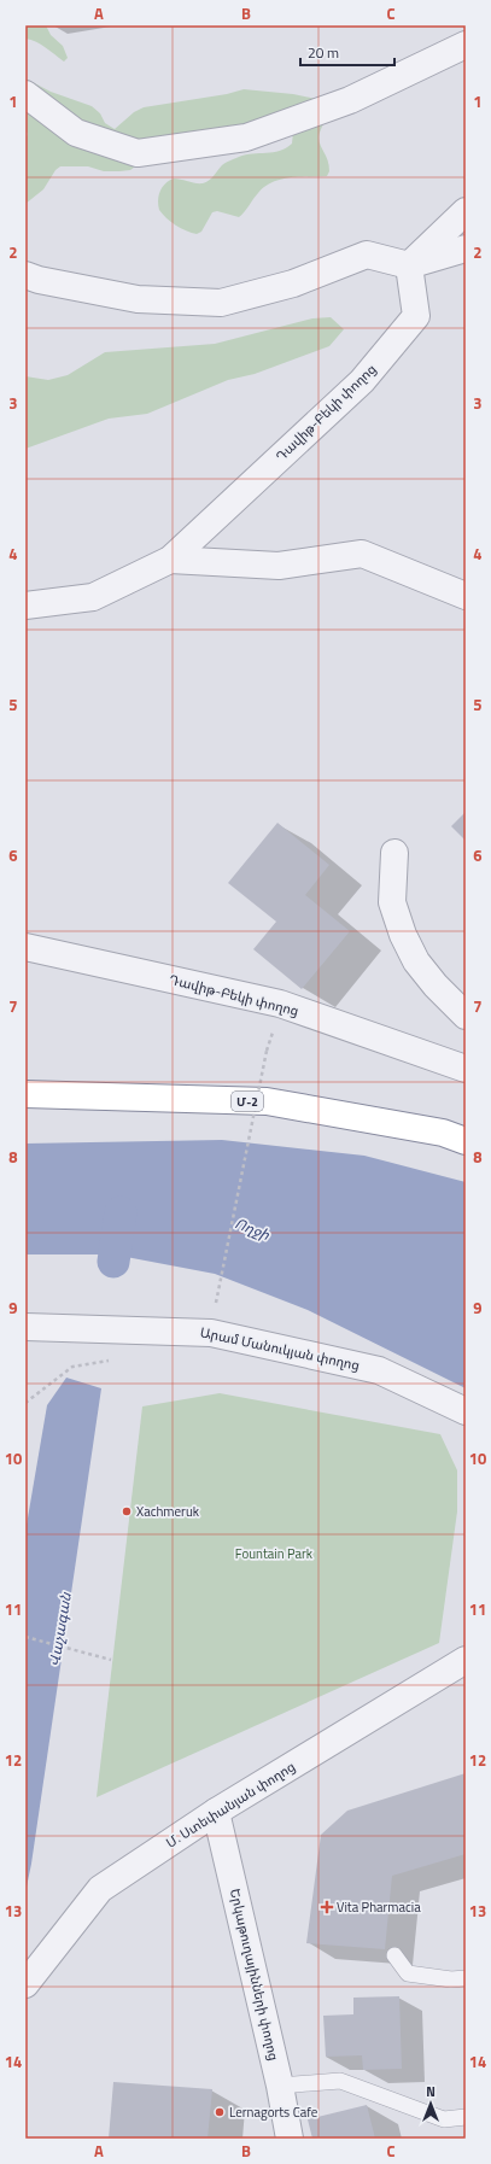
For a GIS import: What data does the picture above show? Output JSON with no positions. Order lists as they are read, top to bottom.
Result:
{
  "streets": {
    "highway": ["Մ-2"],
    "street": [
      "Դավիթ-Բեկի փողոց",
      "Արամ Մանուկյան փողոց",
      "Մ. Ստեփանյան փողոց",
      "Երկաթուղայինների փողոց"
    ]
  },
  "crossings": [
    ["Մ. Ստեփանյան փողոց", "Երկաթուղայինների փողոց"]
  ],
  "water": ["Ողջի", "Վաչագան"],
  "parks": ["Fountain Park"],
  "places": {
    "other": ["Xachmeruk", "Lernagorts Cafe"],
    "health": ["Vita Pharmacia"]
  },
  "scale_bar": "20 m",
  "north": "top",
  "grid": {
    "columns": ["A", "B", "C"],
    "rows": [
      "1",
      "2",
      "3",
      "4",
      "5",
      "6",
      "7",
      "8",
      "9",
      "10",
      "11",
      "12",
      "13",
      "14"
    ]
  }
}
